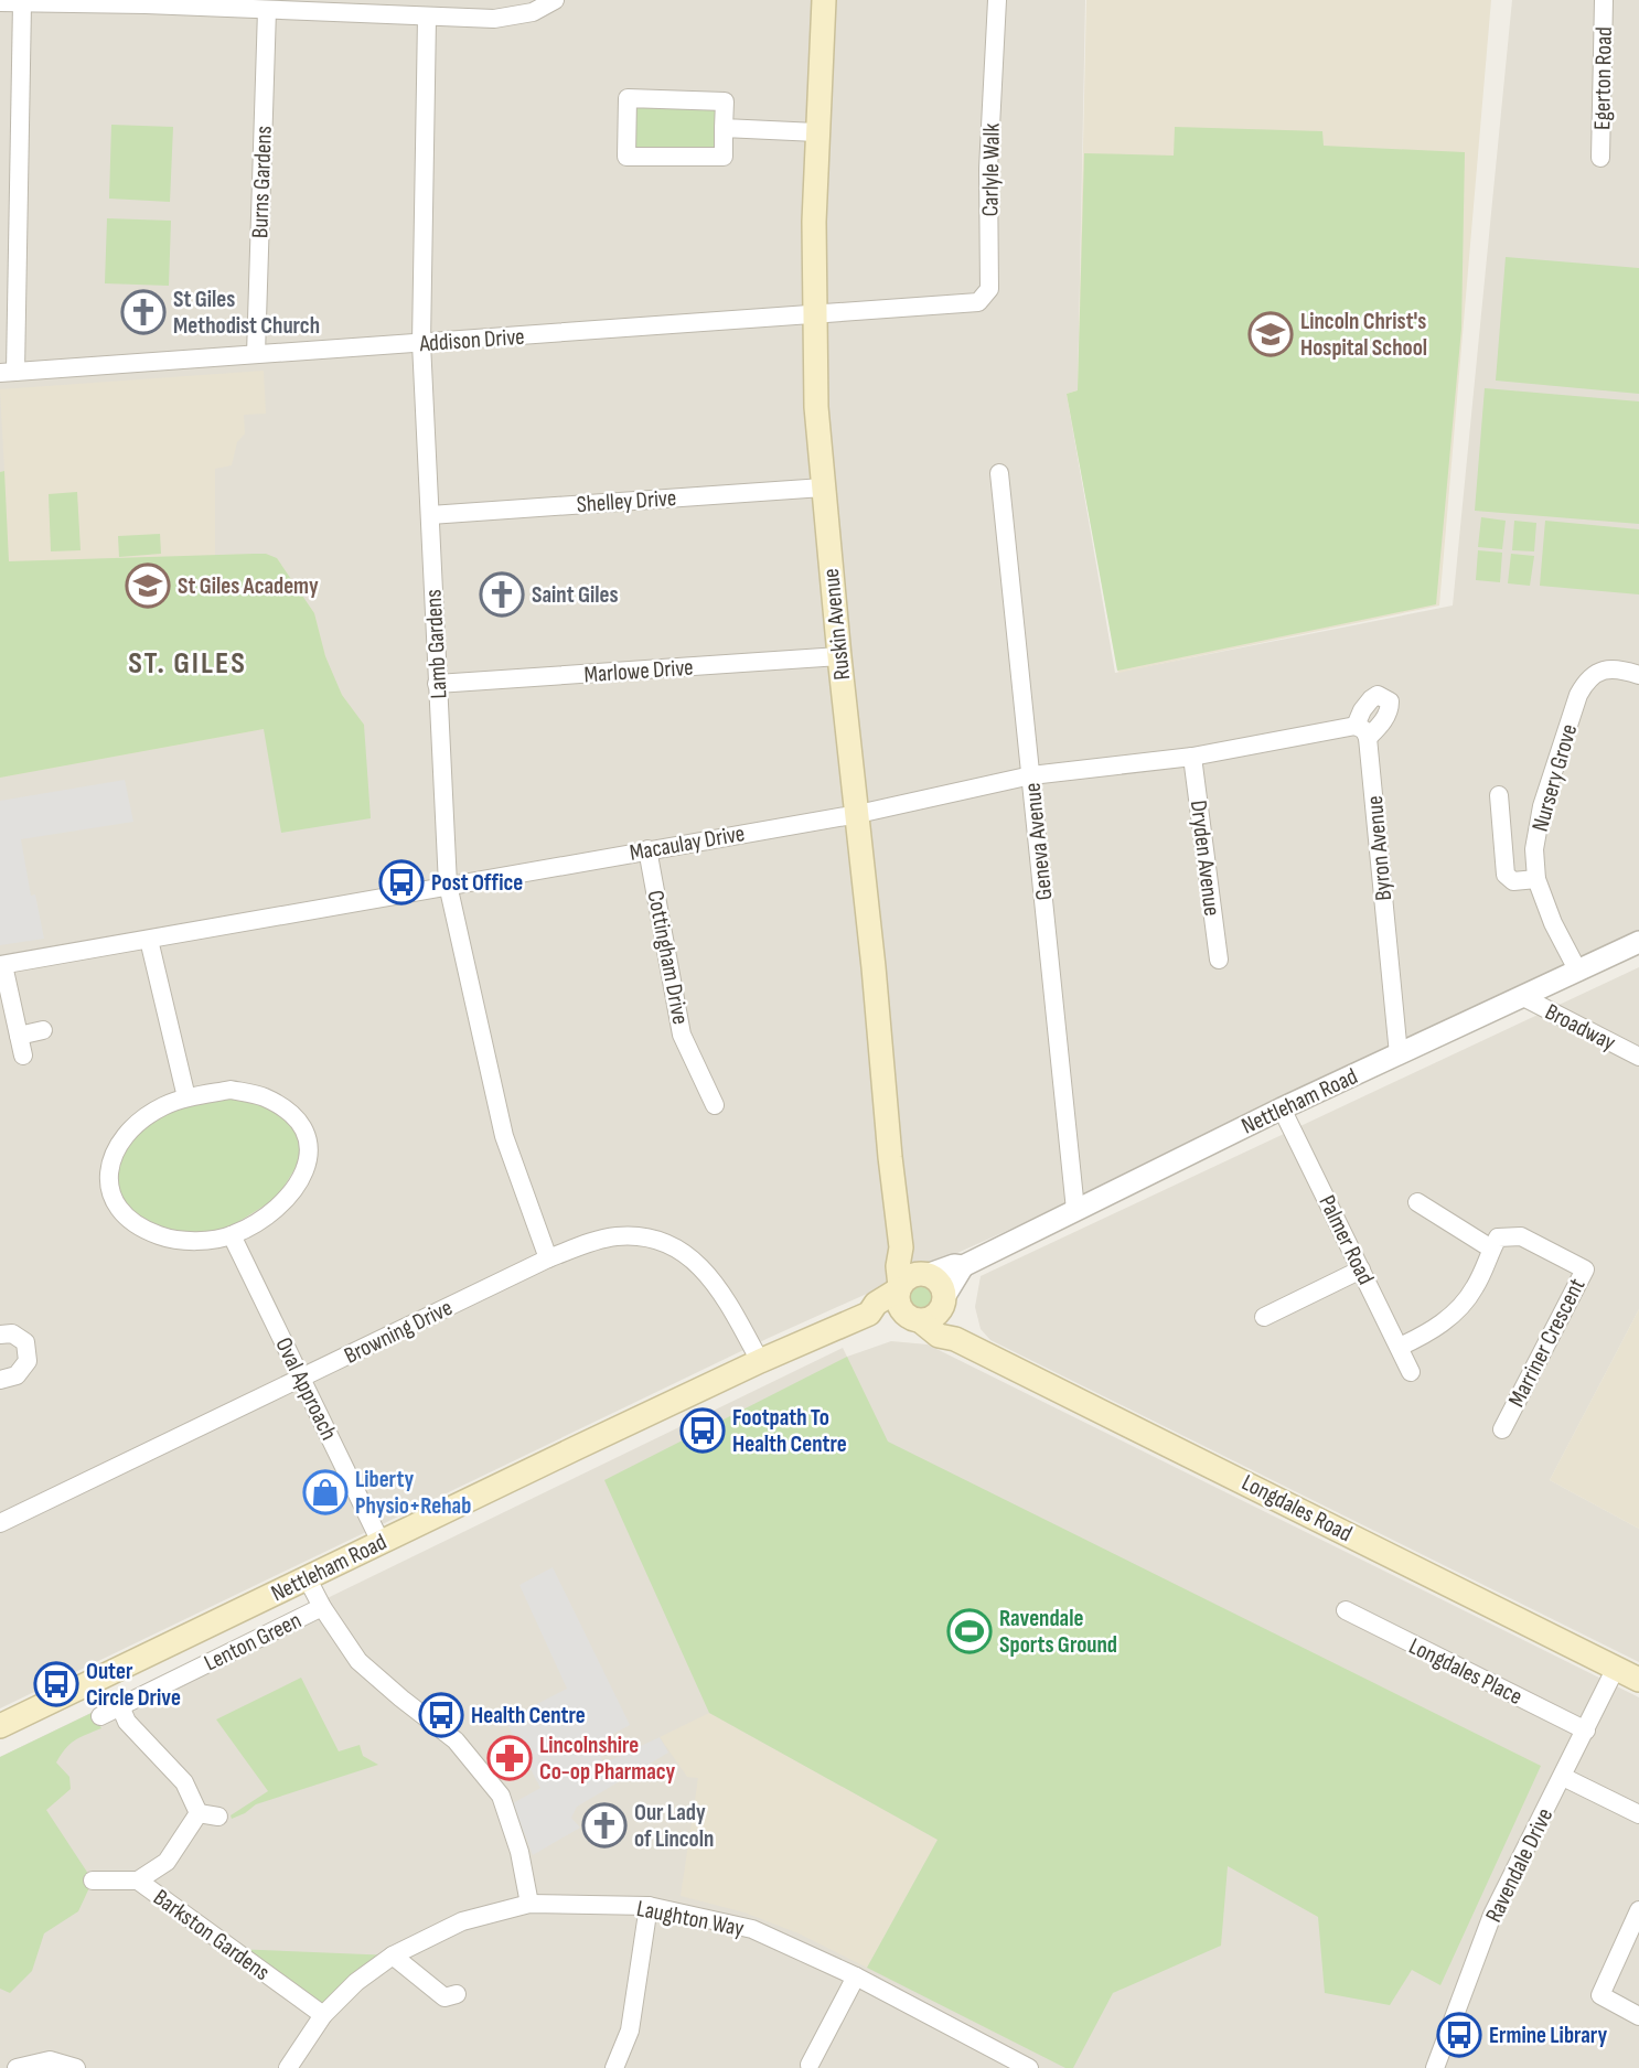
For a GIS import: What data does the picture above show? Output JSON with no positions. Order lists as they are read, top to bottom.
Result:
{
  "streets": {
    "main road": ["Ruskin Avenue", "Nettleham Road", "Longdales Road"],
    "street": [
      "Egerton Road",
      "Carlyle Walk",
      "Burns Gardens",
      "Addison Drive",
      "Shelley Drive",
      "Lamb Gardens",
      "Marlowe Drive",
      "Nursery Grove",
      "Geneva Avenue",
      "Macaulay Drive",
      "Byron Avenue",
      "Dryden Avenue",
      "Cottingham Drive",
      "Broadway",
      "Palmer Road",
      "Browning Drive",
      "Marriner Crescent",
      "Oval Approach",
      "Lenton Green",
      "Longdales Place",
      "Ravendale Drive",
      "Laughton Way",
      "Barkston Gardens"
    ]
  },
  "crossings": [
    ["Carlyle Walk", "Addison Drive"],
    ["Burns Gardens", "Addison Drive"],
    ["Addison Drive", "Ruskin Avenue"],
    ["Addison Drive", "Lamb Gardens"],
    ["Shelley Drive", "Ruskin Avenue"],
    ["Shelley Drive", "Lamb Gardens"],
    ["Ruskin Avenue", "Marlowe Drive"],
    ["Ruskin Avenue", "Macaulay Drive"],
    ["Ruskin Avenue", "Nettleham Road"],
    ["Ruskin Avenue", "Longdales Road"],
    ["Lamb Gardens", "Marlowe Drive"],
    ["Lamb Gardens", "Macaulay Drive"],
    ["Lamb Gardens", "Browning Drive"],
    ["Nursery Grove", "Nettleham Road"],
    ["Geneva Avenue", "Macaulay Drive"],
    ["Geneva Avenue", "Nettleham Road"],
    ["Macaulay Drive", "Byron Avenue"],
    ["Macaulay Drive", "Dryden Avenue"],
    ["Macaulay Drive", "Cottingham Drive"],
    ["Byron Avenue", "Nettleham Road"],
    ["Broadway", "Nettleham Road"],
    ["Nettleham Road", "Palmer Road"],
    ["Nettleham Road", "Browning Drive"],
    ["Nettleham Road", "Oval Approach"],
    ["Nettleham Road", "Longdales Road"],
    ["Browning Drive", "Oval Approach"],
    ["Longdales Road", "Ravendale Drive"],
    ["Longdales Place", "Ravendale Drive"],
    ["Laughton Way", "Barkston Gardens"]
  ],
  "districts": ["ST. GILES"],
  "places": {
    "church": ["St Giles Methodist Church", "Saint Giles", "Our Lady of Lincoln"],
    "school or university": ["Lincoln Christ's Hospital School", "St Giles Academy"],
    "bus stop": [
      "Post Office",
      "Footpath To Health Centre",
      "Outer Circle Drive",
      "Health Centre",
      "Ermine Library"
    ],
    "shop": ["Liberty Physio+Rehab"],
    "sports": ["Ravendale Sports Ground"],
    "pharmacy": ["Lincolnshire Co-op Pharmacy"]
  }
}
